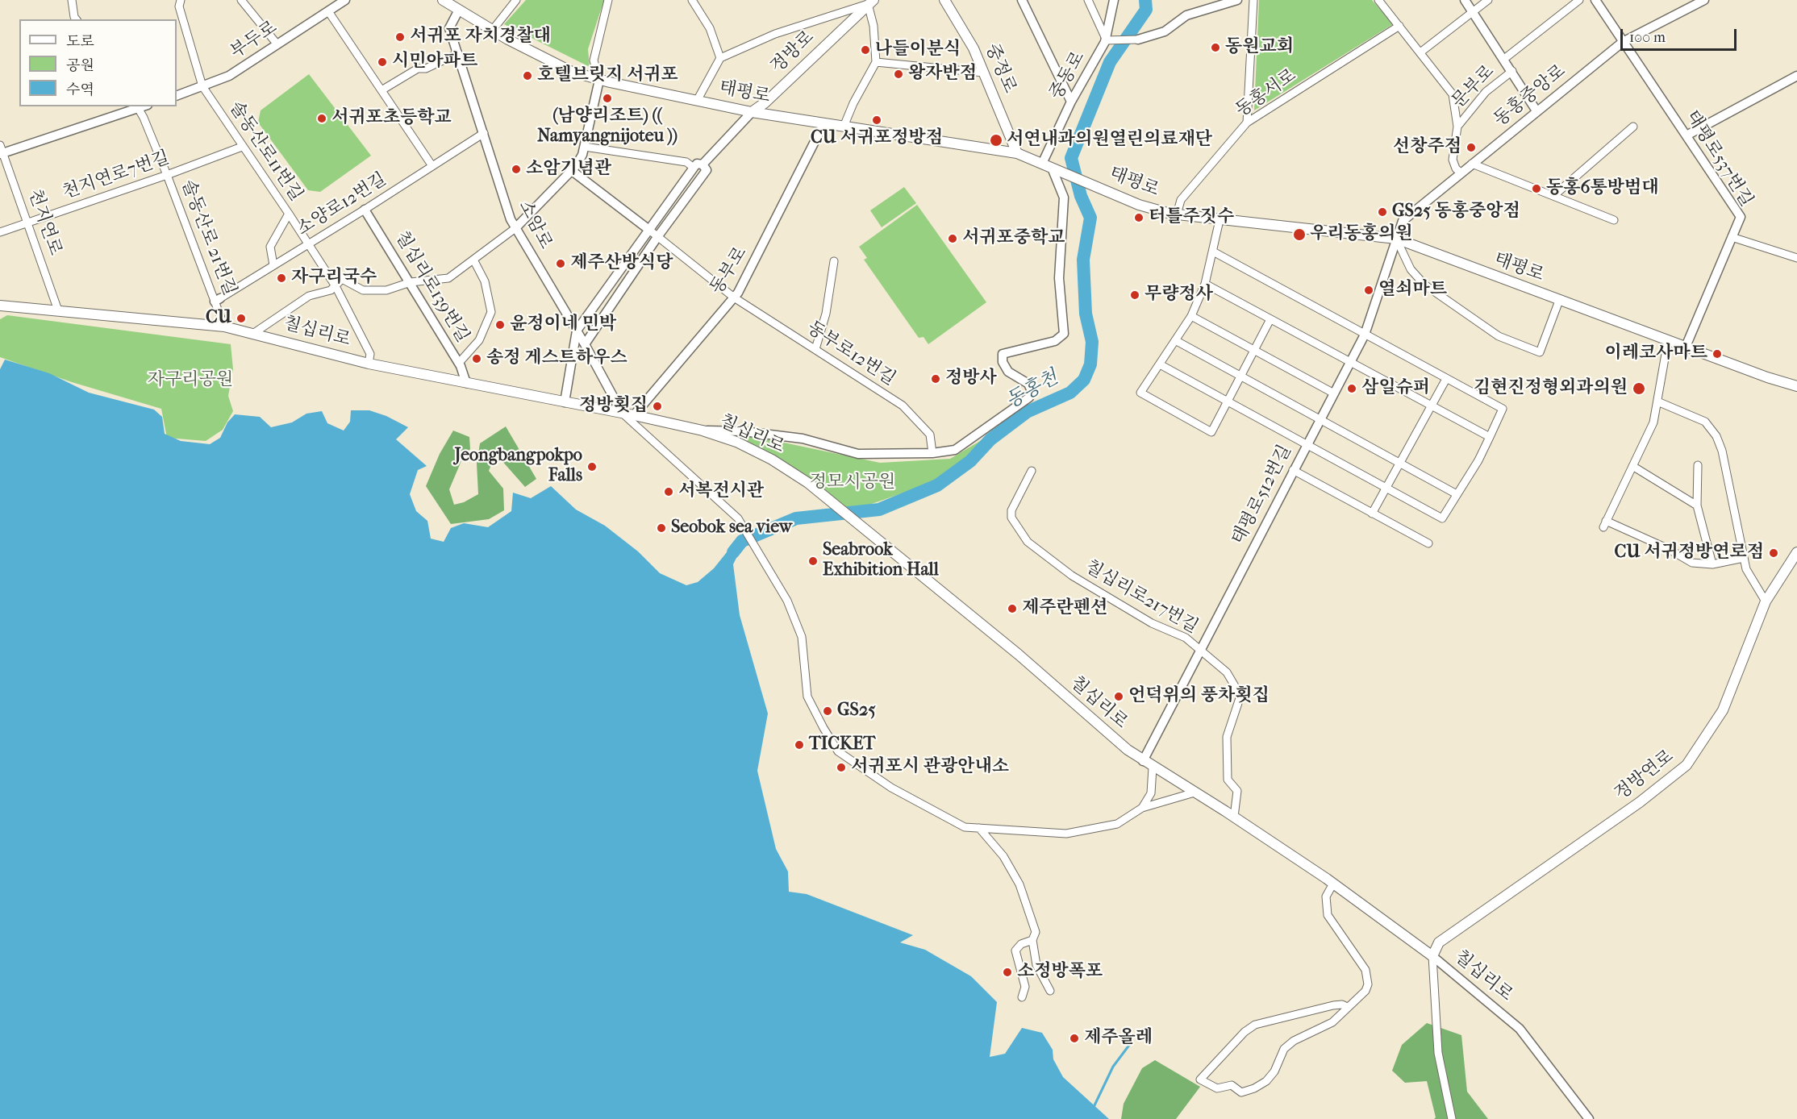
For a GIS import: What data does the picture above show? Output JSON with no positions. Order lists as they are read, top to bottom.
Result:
{
  "streets": {
    "main road": [
      "정방로",
      "중정로",
      "태평로",
      "칠십리로",
      "정방연로"
    ],
    "street": [
      "부두로",
      "중동로",
      "문부로",
      "동홍서로",
      "동홍중앙로",
      "솔동산로11번길",
      "태평로537번길",
      "천지연로7번길",
      "소양로12번길",
      "천지연로",
      "소암로",
      "솔동산로 21번길",
      "동부로",
      "칠십리로139번길",
      "동부로12번길",
      "태평로512번길",
      "칠십리로217번길"
    ]
  },
  "crossings": [
    ["부두로", "솔동산로11번길"],
    ["정방로", "태평로"],
    ["정방로", "소암로"],
    ["중정로", "태평로"],
    ["중동로", "태평로"],
    ["문부로", "동홍중앙로"],
    ["태평로", "동홍서로"],
    ["태평로", "동홍중앙로"],
    ["태평로", "태평로537번길"],
    ["태평로", "소암로"],
    ["태평로", "동부로"],
    ["태평로", "태평로512번길"],
    ["동홍중앙로", "태평로537번길"],
    ["동홍중앙로", "태평로512번길"],
    ["솔동산로11번길", "천지연로7번길"],
    ["솔동산로11번길", "소양로12번길"],
    ["솔동산로11번길", "칠십리로"],
    ["천지연로7번길", "천지연로"],
    ["천지연로7번길", "솔동산로 21번길"],
    ["소양로12번길", "소암로"],
    ["소양로12번길", "솔동산로 21번길"],
    ["소양로12번길", "칠십리로139번길"],
    ["천지연로", "칠십리로"],
    ["소암로", "칠십리로"],
    ["솔동산로 21번길", "칠십리로"],
    ["동부로", "칠십리로"],
    ["동부로", "동부로12번길"],
    ["칠십리로139번길", "칠십리로"],
    ["칠십리로", "태평로512번길"],
    ["칠십리로", "칠십리로217번길"],
    ["칠십리로", "정방연로"],
    ["태평로512번길", "칠십리로217번길"]
  ],
  "water": ["동홍천"],
  "parks": ["자구리공원", "정모시공원"],
  "places": [
    "서귀포 자치경찰대",
    "동원교회",
    "나들이분식",
    "시민아파트",
    "왕자반점",
    "호텔브릿지 서귀포",
    "(남양리조트) (( Namyangnijoteu ))",
    "서귀포초등학교",
    "CU 서귀포정방점",
    "서연내과의원열린의료재단",
    "선창주점",
    "소암기념관",
    "동홍6통방범대",
    "GS25 동홍중앙점",
    "터틀주짓수",
    "우리동홍의원",
    "서귀포중학교",
    "제주산방식당",
    "자구리국수",
    "열쇠마트",
    "무량정사",
    "CU",
    "윤정이네 민박",
    "이레코사마트",
    "송정 게스트하우스",
    "정방사",
    "삼일슈퍼",
    "김현진정형외과의원",
    "정방횟집",
    "Jeongbangpokpo Falls",
    "서복전시관",
    "Seobok sea view",
    "CU 서귀정방연로점",
    "Seabrook Exhibition Hall",
    "제주란펜션",
    "언덕위의 풍차횟집",
    "GS25",
    "TICKET",
    "서귀포시 관광안내소",
    "소정방폭포",
    "제주올레"
  ],
  "legend": ["도로", "공원", "수역"],
  "scale_bar": "100 m"
}
